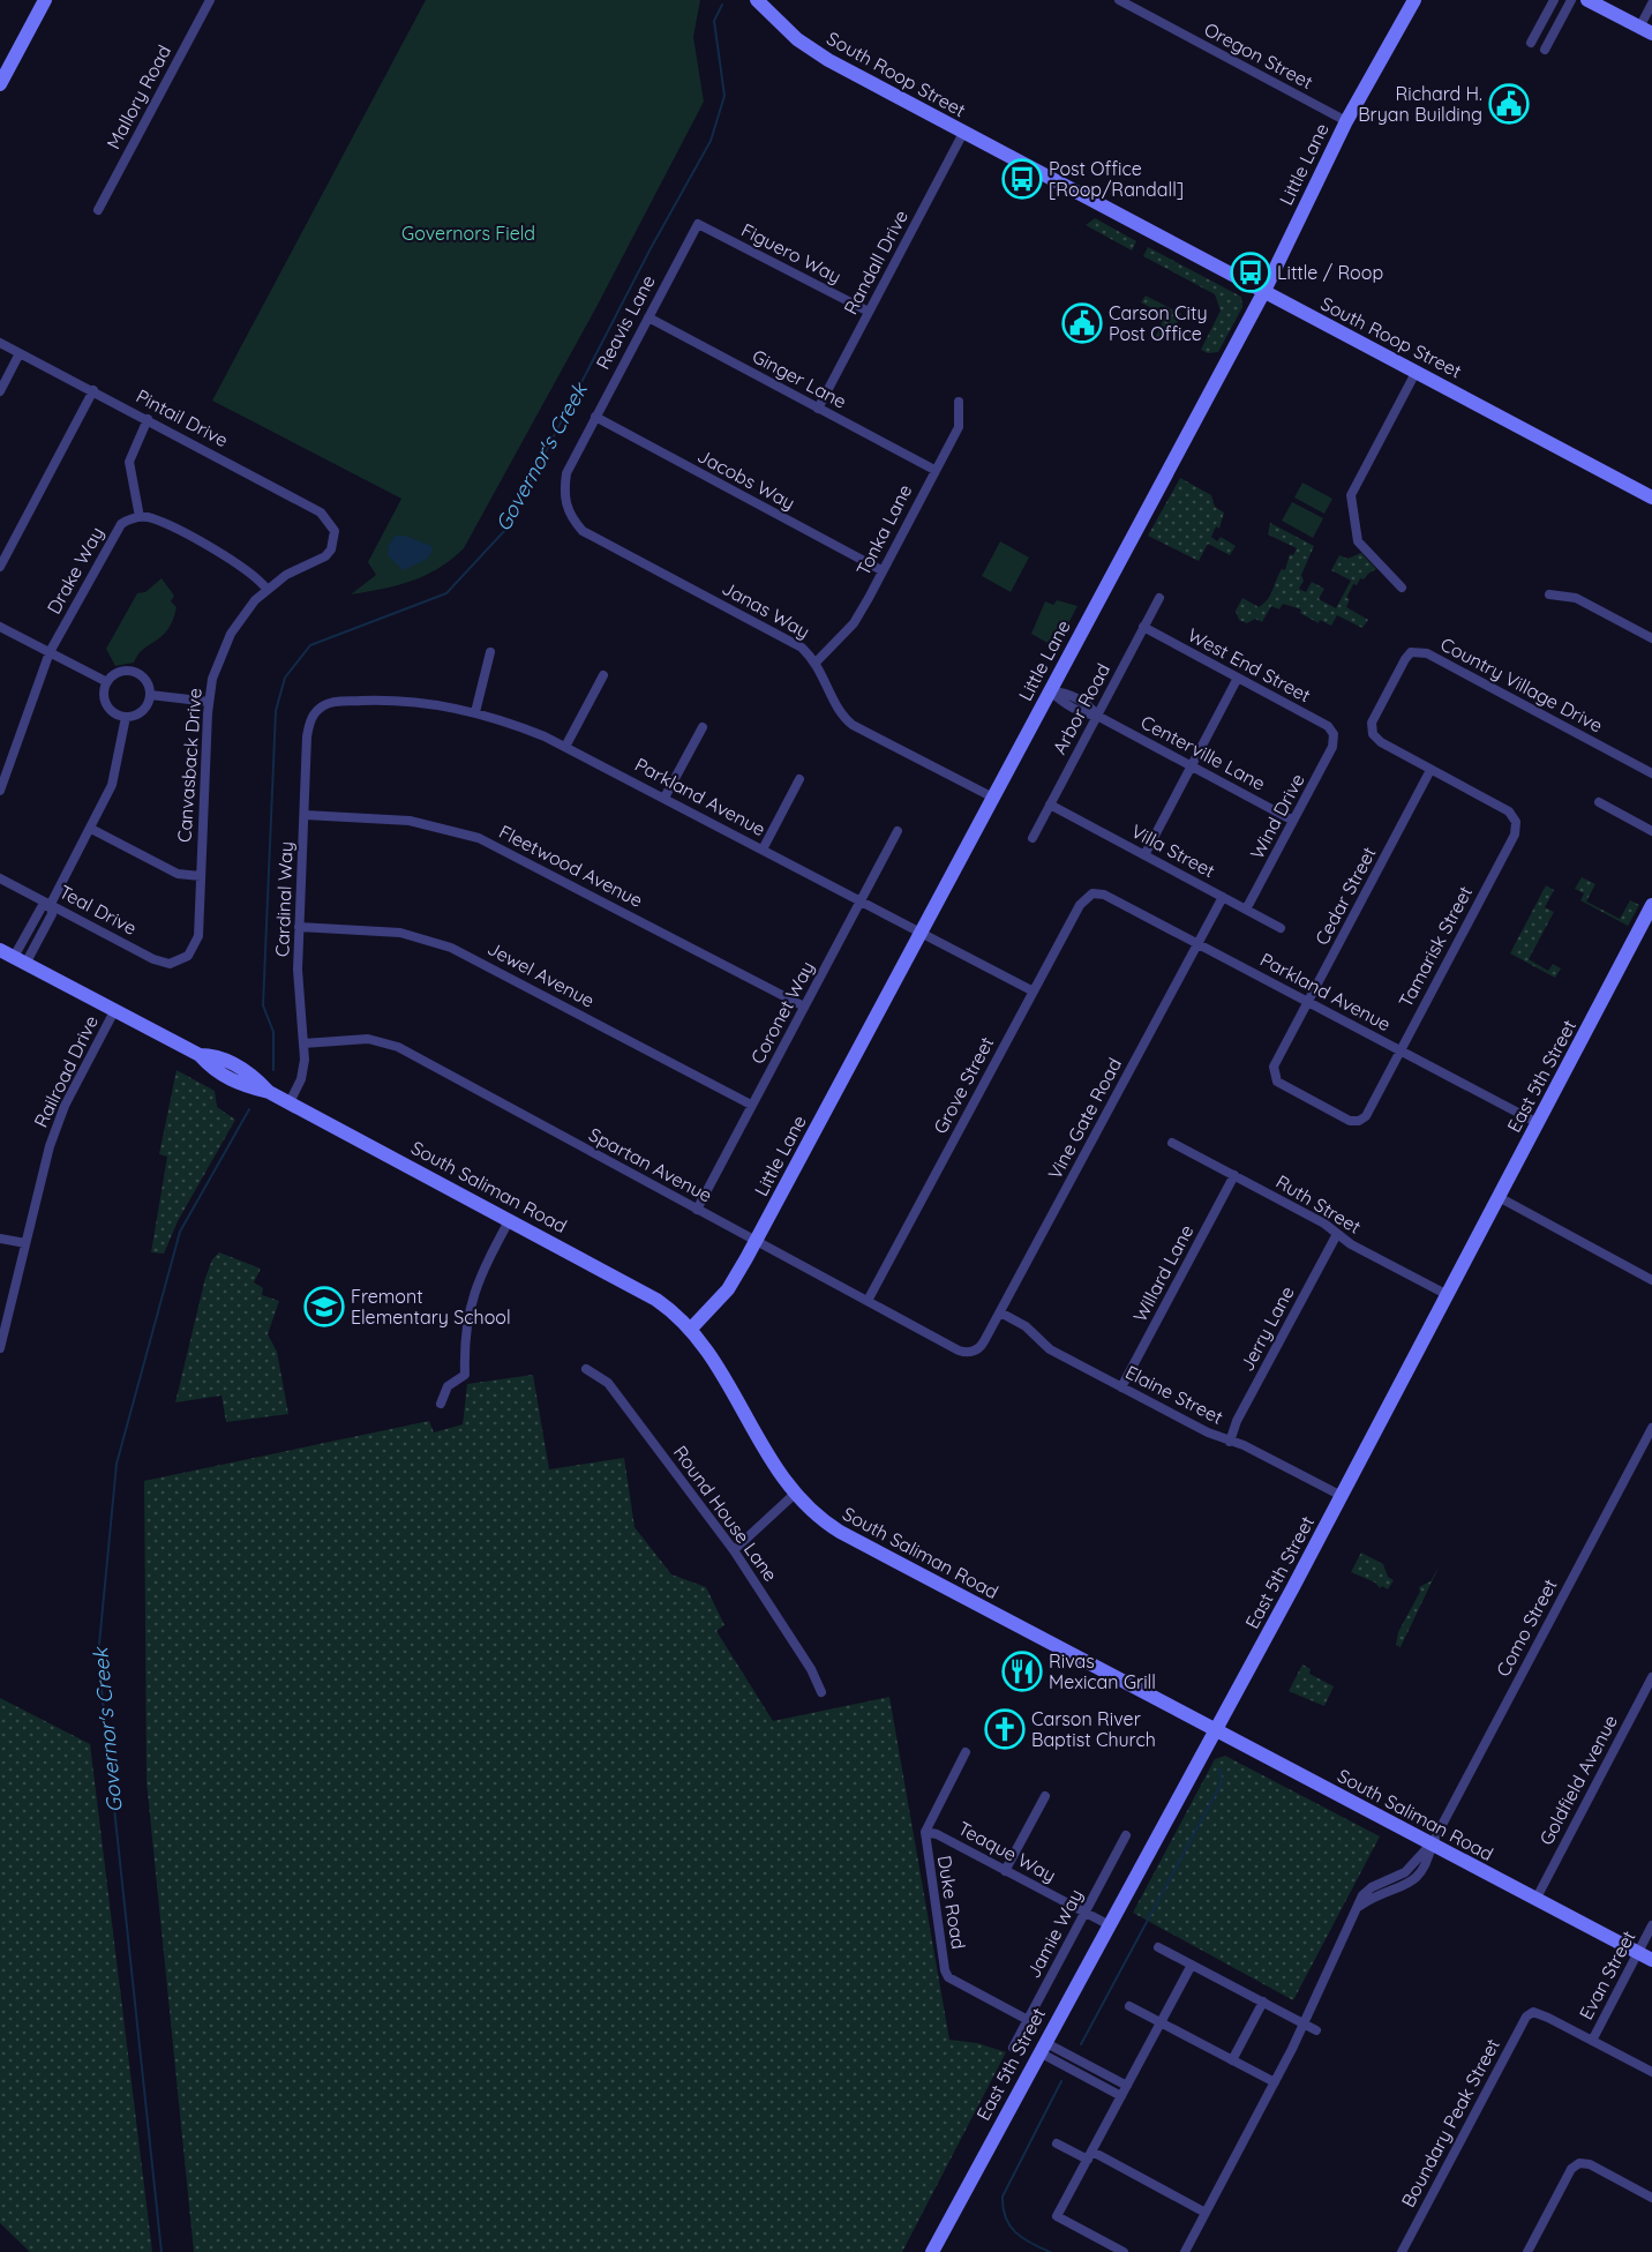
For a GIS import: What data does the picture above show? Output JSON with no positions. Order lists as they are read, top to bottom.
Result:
{
  "streets": {
    "main road": [
      "South Roop Street",
      "Little Lane",
      "East 5th Street",
      "South Saliman Road"
    ],
    "street": [
      "Oregon Street",
      "Mallory Road",
      "Figuero Way",
      "Randall Drive",
      "Reavis Lane",
      "Ginger Lane",
      "Pintail Drive",
      "Jacobs Way",
      "Tonka Lane",
      "Drake Way",
      "Janas Way",
      "West End Street",
      "Country Village Drive",
      "Arbor Road",
      "Centerville Lane",
      "Canvasback Drive",
      "Parkland Avenue",
      "Wind Drive",
      "Villa Street",
      "Fleetwood Avenue",
      "Cedar Street",
      "Cardinal Way",
      "Teal Drive",
      "Tamarisk Street",
      "Jewel Avenue",
      "Coronet Way",
      "Railroad Drive",
      "Grove Street",
      "Vine Gate Road",
      "Spartan Avenue",
      "Ruth Street",
      "Willard Lane",
      "Jerry Lane",
      "Elaine Street",
      "Round House Lane",
      "Como Street",
      "Goldfield Avenue",
      "Teaque Way",
      "Duke Road",
      "Jamie Way",
      "Evan Street",
      "Boundary Peak Street"
    ]
  },
  "crossings": [
    ["Oregon Street", "Little Lane"],
    ["South Roop Street", "Little Lane"],
    ["South Roop Street", "Randall Drive"],
    ["Little Lane", "Janas Way"],
    ["Little Lane", "Centerville Lane"],
    ["Little Lane", "Parkland Avenue"],
    ["Little Lane", "Spartan Avenue"],
    ["Little Lane", "South Saliman Road"],
    ["Figuero Way", "Randall Drive"],
    ["Figuero Way", "Reavis Lane"],
    ["Randall Drive", "Ginger Lane"],
    ["Reavis Lane", "Ginger Lane"],
    ["Reavis Lane", "Jacobs Way"],
    ["Reavis Lane", "Janas Way"],
    ["Ginger Lane", "Tonka Lane"],
    ["Pintail Drive", "Canvasback Drive"],
    ["Jacobs Way", "Tonka Lane"],
    ["Tonka Lane", "Janas Way"],
    ["West End Street", "Arbor Road"],
    ["West End Street", "Wind Drive"],
    ["Country Village Drive", "Cedar Street"],
    ["Country Village Drive", "Tamarisk Street"],
    ["Arbor Road", "Centerville Lane"],
    ["Arbor Road", "Villa Street"],
    ["Centerville Lane", "Wind Drive"],
    ["Canvasback Drive", "Teal Drive"],
    ["Parkland Avenue", "Cedar Street"],
    ["Parkland Avenue", "Cardinal Way"],
    ["Parkland Avenue", "Tamarisk Street"],
    ["Parkland Avenue", "Coronet Way"],
    ["Parkland Avenue", "East 5th Street"],
    ["Parkland Avenue", "Grove Street"],
    ["Parkland Avenue", "Vine Gate Road"],
    ["Wind Drive", "Villa Street"],
    ["Villa Street", "Vine Gate Road"],
    ["Fleetwood Avenue", "Cardinal Way"],
    ["Fleetwood Avenue", "Coronet Way"],
    ["Cedar Street", "Tamarisk Street"],
    ["Cardinal Way", "Jewel Avenue"],
    ["Cardinal Way", "Spartan Avenue"],
    ["Cardinal Way", "South Saliman Road"],
    ["Jewel Avenue", "Coronet Way"],
    ["Coronet Way", "Spartan Avenue"],
    ["Railroad Drive", "South Saliman Road"],
    ["East 5th Street", "South Saliman Road"],
    ["East 5th Street", "Ruth Street"],
    ["East 5th Street", "Elaine Street"],
    ["East 5th Street", "Teaque Way"],
    ["Grove Street", "Spartan Avenue"],
    ["Vine Gate Road", "Spartan Avenue"],
    ["Vine Gate Road", "Elaine Street"],
    ["South Saliman Road", "Como Street"],
    ["South Saliman Road", "Goldfield Avenue"],
    ["South Saliman Road", "Evan Street"],
    ["Ruth Street", "Willard Lane"],
    ["Ruth Street", "Jerry Lane"],
    ["Willard Lane", "Elaine Street"],
    ["Jerry Lane", "Elaine Street"],
    ["Teaque Way", "Duke Road"],
    ["Teaque Way", "Jamie Way"],
    ["Duke Road", "Jamie Way"],
    ["Evan Street", "Boundary Peak Street"]
  ],
  "water": ["Governor's Creek"],
  "parks": ["Governors Field"],
  "places": {
    "public building": ["Richard H. Bryan Building", "Carson City Post Office"],
    "bus stop": ["Post Office [Roop/Randall]", "Little / Roop"],
    "school or university": ["Fremont Elementary School"],
    "restaurant": ["Rivas Mexican Grill"],
    "church": ["Carson River Baptist Church"]
  }
}
